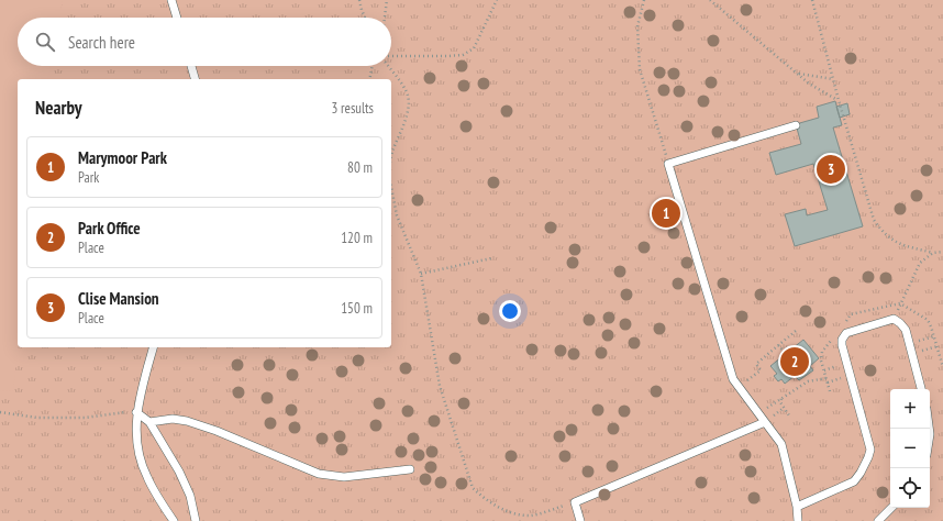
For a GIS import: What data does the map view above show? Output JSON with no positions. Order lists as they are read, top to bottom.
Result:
{
  "page": {
    "search": "Search here",
    "heading": ["Nearby", "3 results"],
    "list": [
      {
        "mark": "1",
        "name": "Marymoor Park",
        "note": "Park",
        "value": "80 m"
      },
      {
        "mark": "2",
        "name": "Park Office",
        "note": "Place",
        "value": "120 m"
      },
      {
        "mark": "3",
        "name": "Clise Mansion",
        "note": "Place",
        "value": "150 m"
      }
    ],
    "pins": ["3", "1", "2"],
    "map_buttons": ["+", "−"]
  }
}
